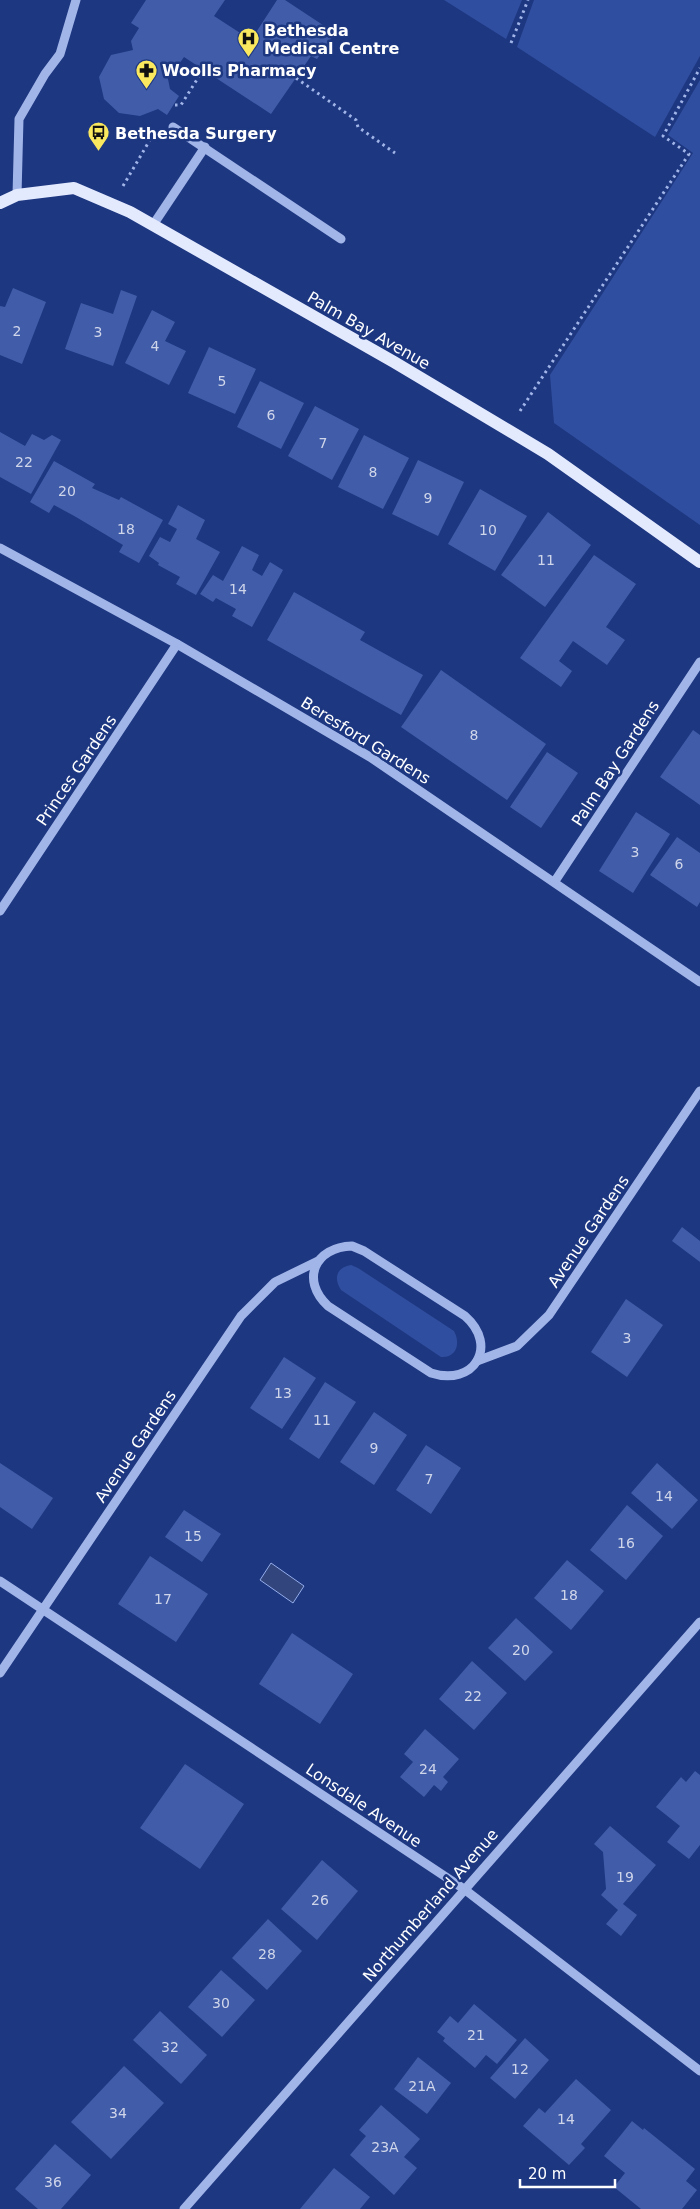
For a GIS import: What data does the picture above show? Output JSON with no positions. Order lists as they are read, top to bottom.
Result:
{
  "streets": {
    "main road": ["Palm Bay Avenue"],
    "street": [
      "Beresford Gardens",
      "Palm Bay Gardens",
      "Princes Gardens",
      "Avenue Gardens",
      "Lonsdale Avenue",
      "Northumberland Avenue"
    ]
  },
  "crossings": [
    ["Beresford Gardens", "Palm Bay Gardens"],
    ["Beresford Gardens", "Princes Gardens"],
    ["Avenue Gardens", "Lonsdale Avenue"],
    ["Lonsdale Avenue", "Northumberland Avenue"]
  ],
  "places": {
    "hospital": ["Bethesda Medical Centre"],
    "pharmacy": ["Woolls Pharmacy"],
    "bus stop": ["Bethesda Surgery"]
  },
  "house_numbers": [
    "2",
    "3",
    "4",
    "5",
    "6",
    "7",
    "22",
    "8",
    "20",
    "9",
    "18",
    "10",
    "11",
    "14",
    "8",
    "3",
    "6",
    "3",
    "13",
    "11",
    "9",
    "7",
    "14",
    "15",
    "16",
    "18",
    "17",
    "20",
    "22",
    "24",
    "19",
    "26",
    "28",
    "30",
    "21",
    "32",
    "12",
    "21A",
    "34",
    "14",
    "23A",
    "36"
  ],
  "scale_bar": "20 m"
}
